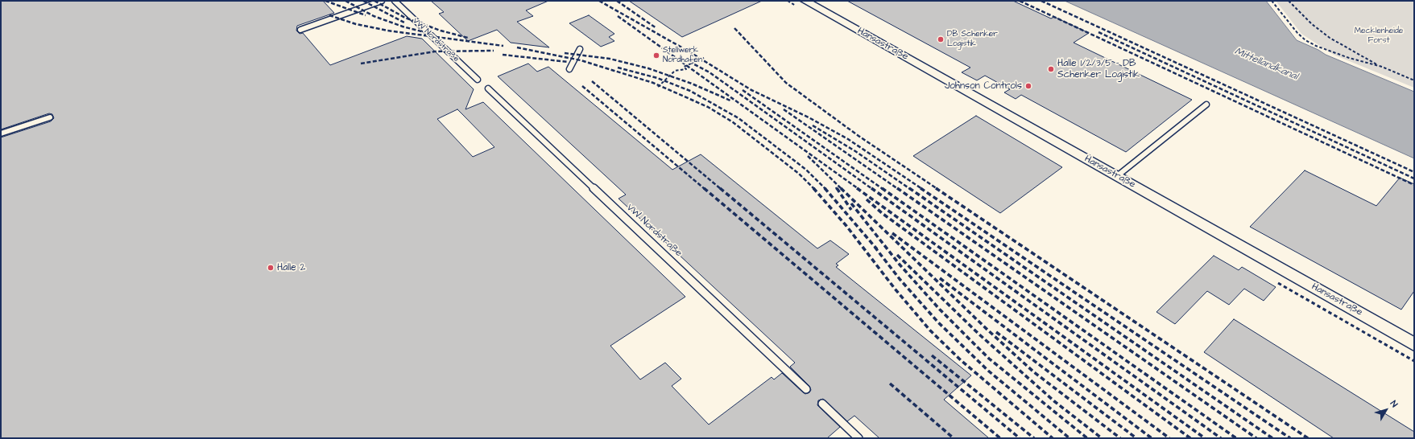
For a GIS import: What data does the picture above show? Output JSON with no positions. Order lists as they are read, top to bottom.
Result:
{
  "streets": {
    "street": ["Hansastraße"],
    "lane": ["VW Nordstraße"]
  },
  "water": ["Mittellandkanal"],
  "parks": ["Mecklenheide Forst"],
  "places": [
    "DB Schenker Logistik",
    "Stellwerk Nordhafen",
    "Halle 1/2/3/5 - DB Schenker Logistik",
    "Johnson Controls",
    "Halle 2"
  ],
  "north": "top right"
}
